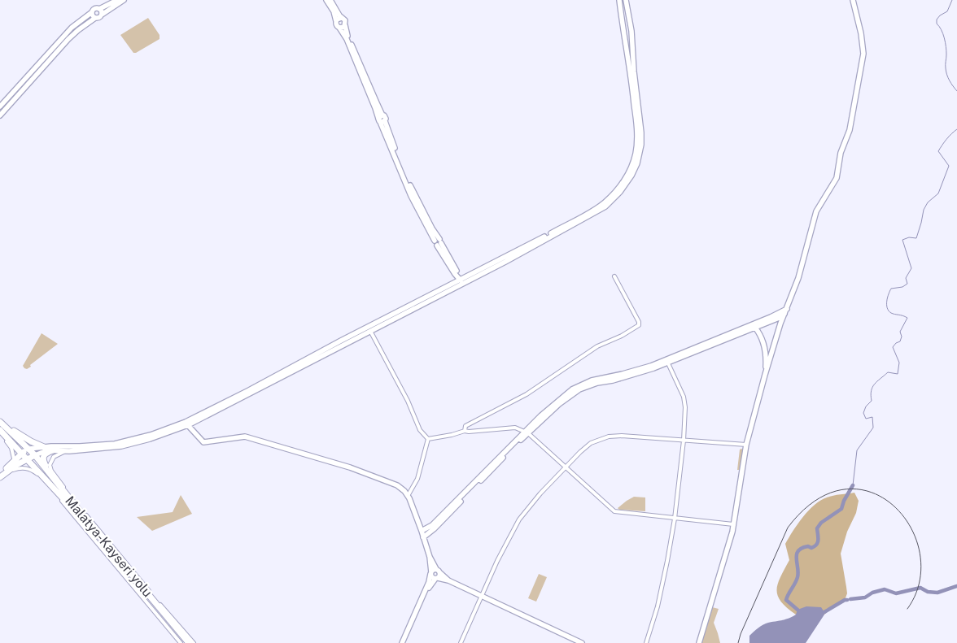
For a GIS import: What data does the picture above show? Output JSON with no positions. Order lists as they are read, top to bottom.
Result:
{
  "streets": {
    "highway": ["Malatya-Kayseri yolu"]
  }
}
